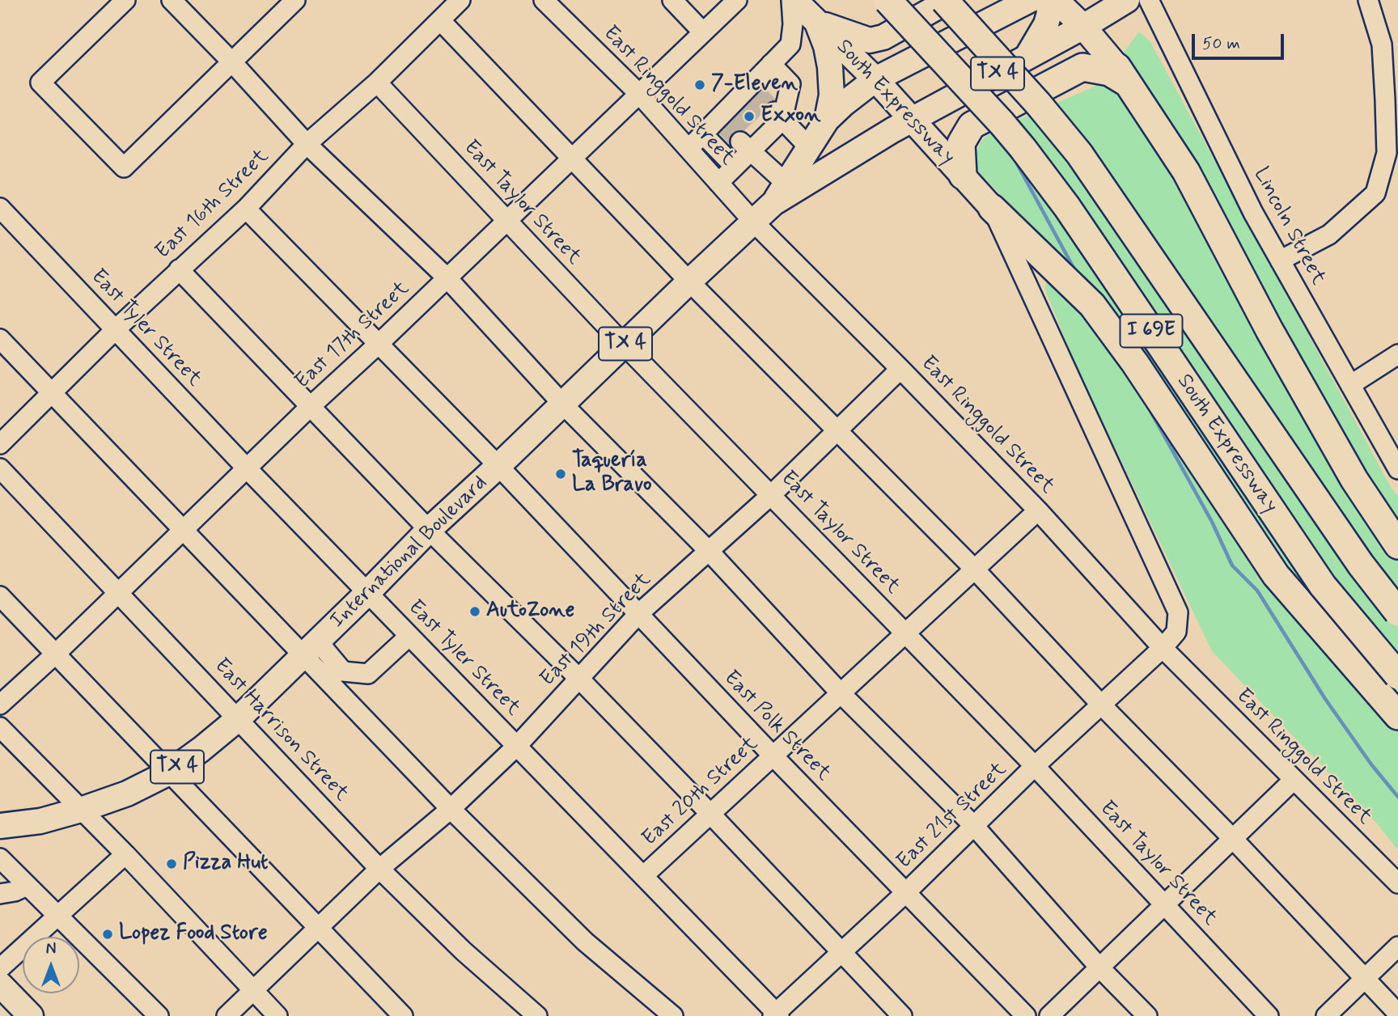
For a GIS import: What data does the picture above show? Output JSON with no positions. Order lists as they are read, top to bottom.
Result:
{
  "streets": {
    "highway": ["South Expressway", "I 69E"],
    "main road": ["TX 4", "International Boulevard"],
    "street": [
      "East Ringgold Street",
      "East Taylor Street",
      "East 16th Street",
      "Lincoln Street",
      "East Tyler Street",
      "East 17th Street",
      "East 19th Street",
      "East Polk Street",
      "East Harrison Street",
      "East 20th Street",
      "East 21st Street"
    ]
  },
  "crossings": [
    ["East Ringgold Street", "East 17th Street"],
    ["East Ringgold Street", "International Boulevard"],
    ["East Ringgold Street", "East 19th Street"],
    ["East Ringgold Street", "East 20th Street"],
    ["East Ringgold Street", "East 21st Street"],
    ["South Expressway", "International Boulevard"],
    ["South Expressway", "East 21st Street"],
    ["East Taylor Street", "East 16th Street"],
    ["East Taylor Street", "East 17th Street"],
    ["East Taylor Street", "International Boulevard"],
    ["East Taylor Street", "East 19th Street"],
    ["East Taylor Street", "East 20th Street"],
    ["East Taylor Street", "East 21st Street"],
    ["East 16th Street", "East Tyler Street"],
    ["East 16th Street", "East Polk Street"],
    ["East Tyler Street", "East 17th Street"],
    ["East Tyler Street", "International Boulevard"],
    ["East Tyler Street", "East 19th Street"],
    ["East Tyler Street", "East 20th Street"],
    ["East Tyler Street", "East 21st Street"],
    ["East 17th Street", "East Polk Street"],
    ["East 17th Street", "East Harrison Street"],
    ["International Boulevard", "East Polk Street"],
    ["International Boulevard", "East Harrison Street"],
    ["East 19th Street", "East Polk Street"],
    ["East 19th Street", "East Harrison Street"],
    ["East Polk Street", "East 20th Street"],
    ["East Polk Street", "East 21st Street"]
  ],
  "places": [
    "7-Eleven",
    "Exxon",
    "Taquería La Bravo",
    "AutoZone",
    "Pizza Hut",
    "Lopez Food Store"
  ],
  "scale_bar": "50 m",
  "north": "top"
}
